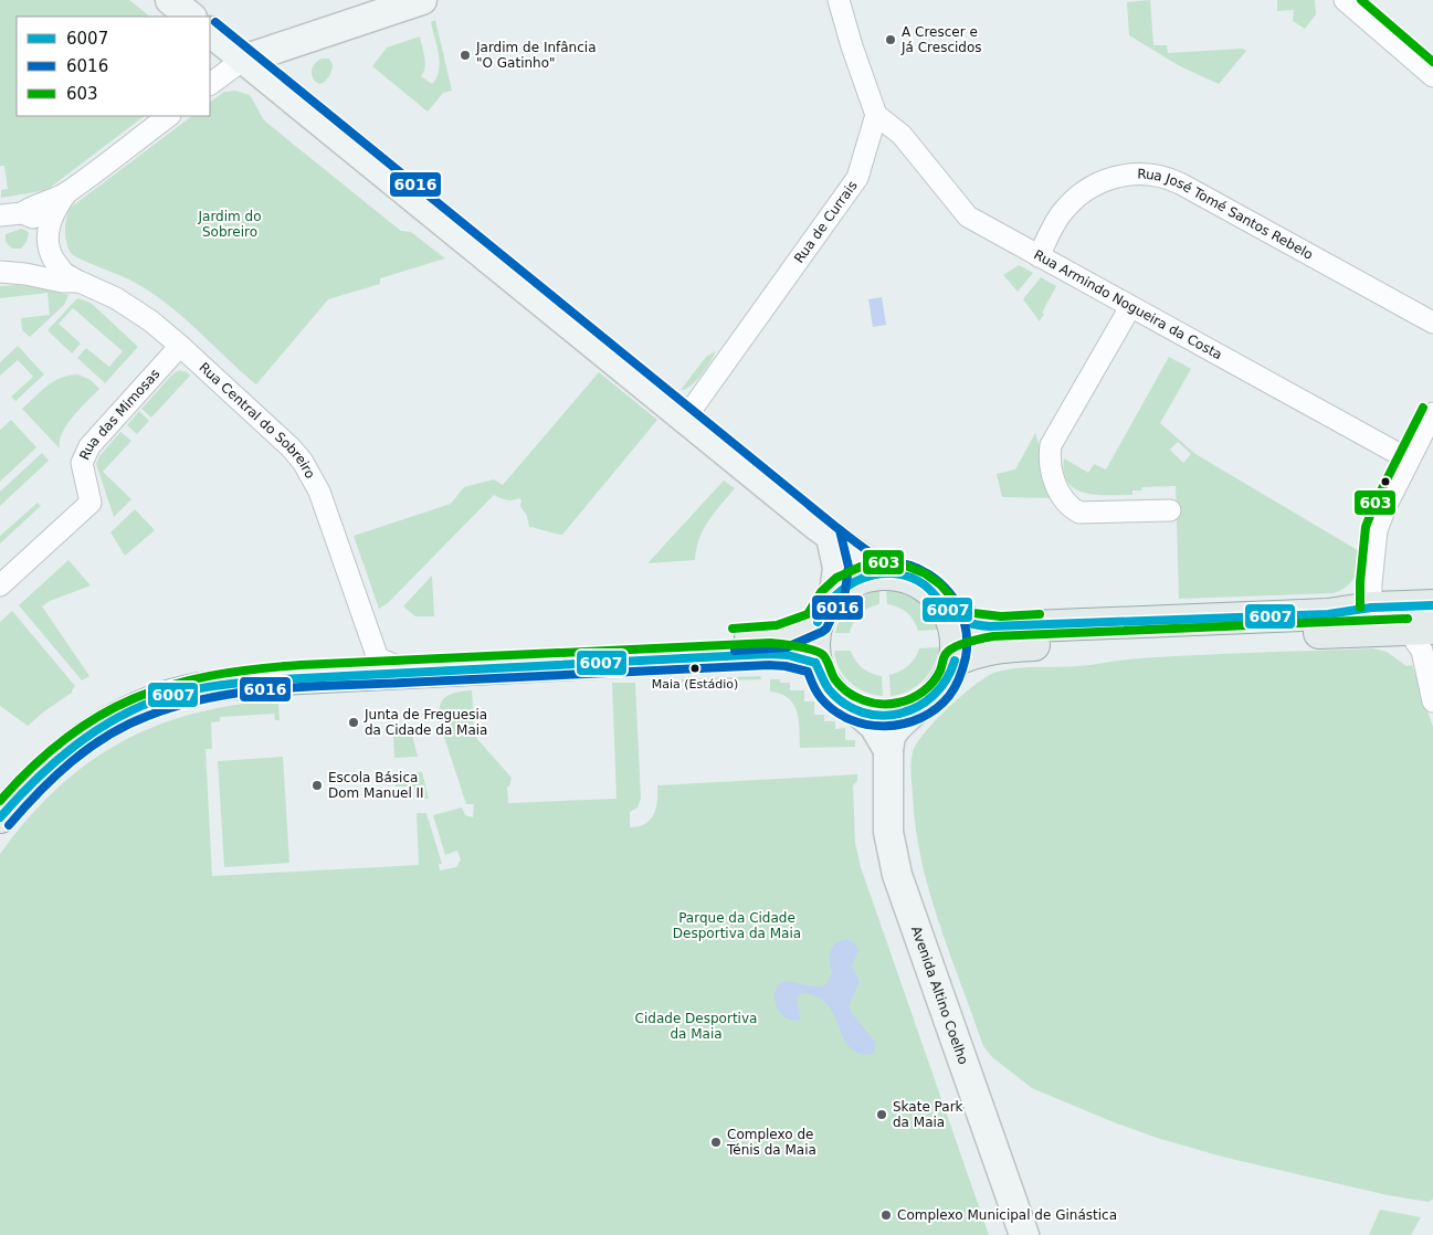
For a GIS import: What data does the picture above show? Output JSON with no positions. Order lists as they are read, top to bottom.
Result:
{
  "streets": {
    "main road": ["Avenida Altino Coelho"],
    "street": [
      "Rua José Tomé Santos Rebelo",
      "Rua de Currais",
      "Rua Armindo Nogueira da Costa",
      "Rua das Mimosas",
      "Rua Central do Sobreiro"
    ]
  },
  "crossings": [
    ["Rua José Tomé Santos Rebelo", "Rua Armindo Nogueira da Costa"],
    ["Rua de Currais", "Rua Armindo Nogueira da Costa"],
    ["Rua das Mimosas", "Rua Central do Sobreiro"]
  ],
  "parks": ["Jardim do Sobreiro", "Parque da Cidade Desportiva da Maia", "Cidade Desportiva da Maia"],
  "places": [
    "A Crescer e Já Crescidos",
    "Jardim de Infância \"O Gatinho\"",
    "Maia (Estádio)",
    "Junta de Freguesia da Cidade da Maia",
    "Escola Básica Dom Manuel II",
    "Skate Park da Maia",
    "Complexo de Ténis da Maia",
    "Complexo Municipal de Ginástica"
  ],
  "lines": ["transit line 603", "transit line 6016", "transit line 6007"],
  "legend": ["6007", "6016", "603"]
}
